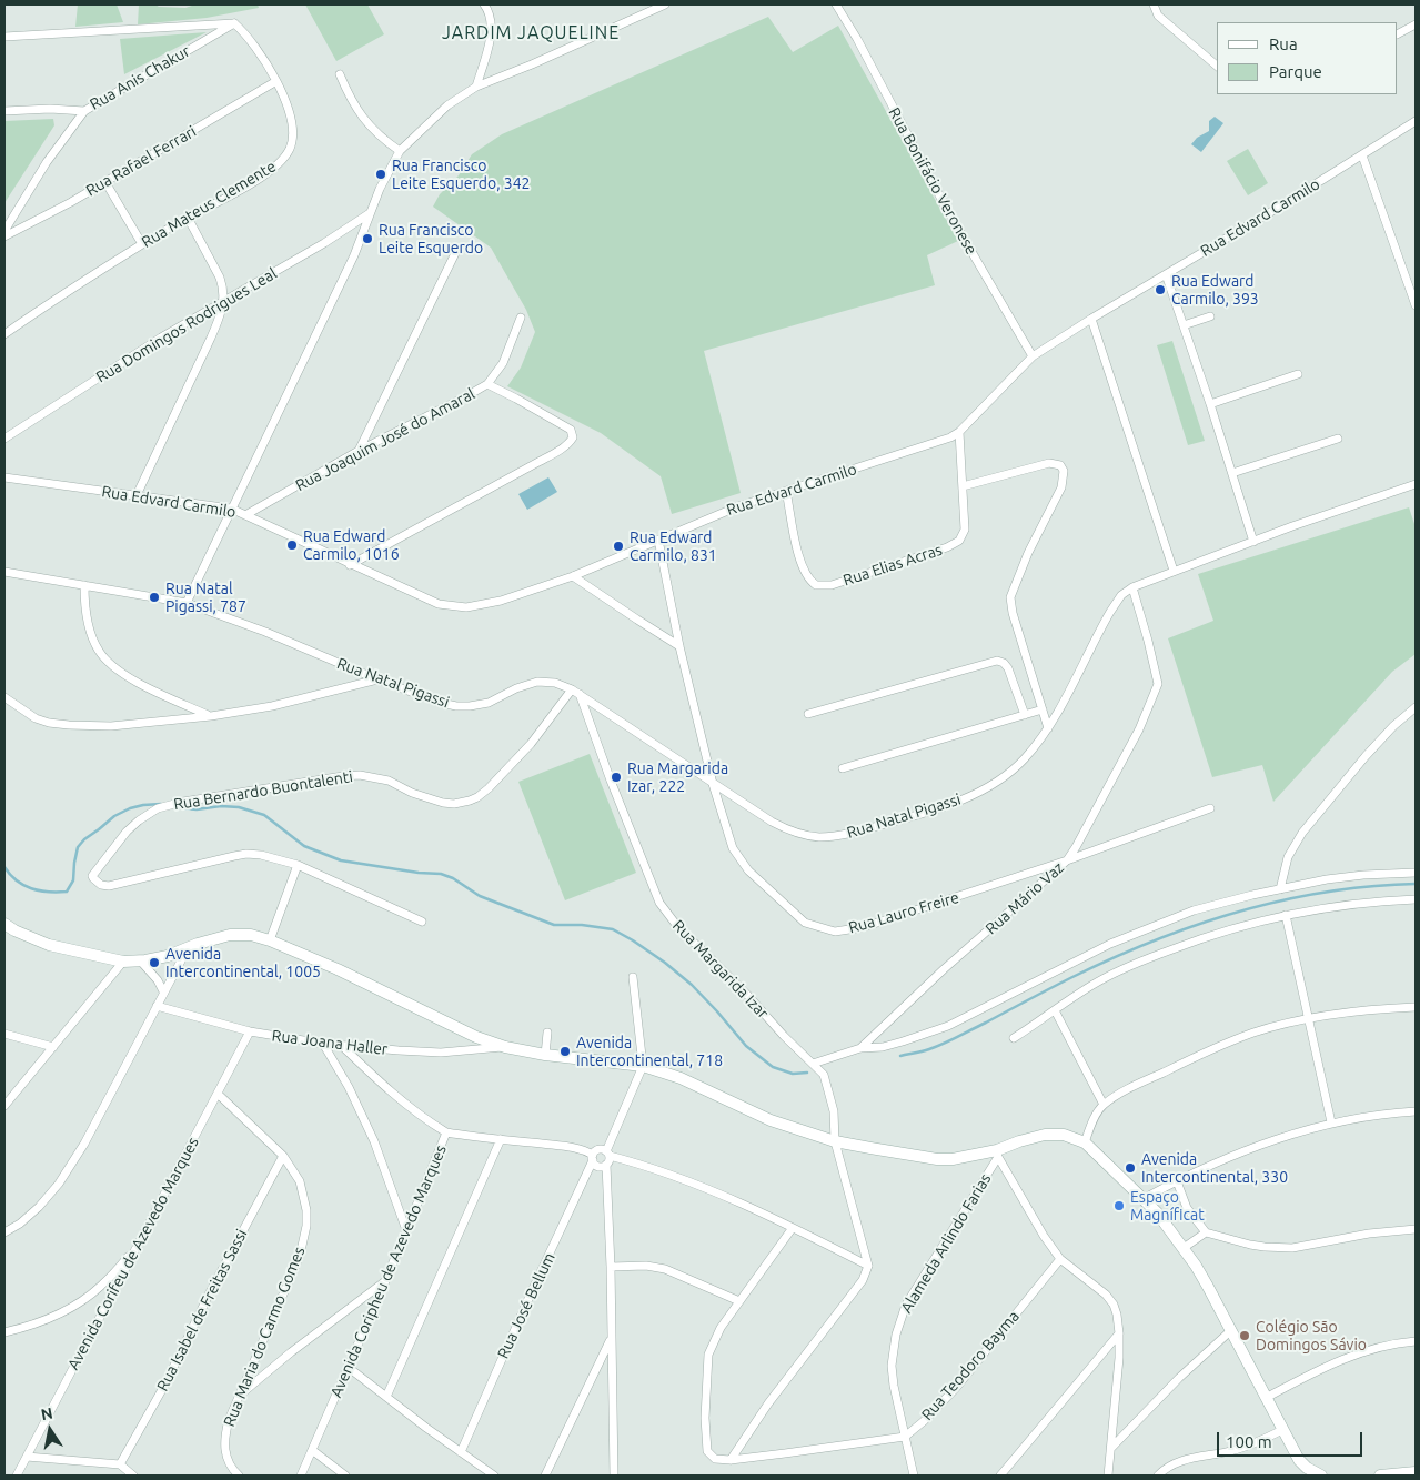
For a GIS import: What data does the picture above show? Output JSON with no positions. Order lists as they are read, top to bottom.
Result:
{
  "streets": {
    "street": [
      "Rua Anis Chakur",
      "Rua Rafael Ferrari",
      "Rua Bonifácio Veronese",
      "Rua Mateus Clemente",
      "Rua Edvard Carmilo",
      "Rua Domingos Rodrigues Leal",
      "Rua Joaquim José do Amaral",
      "Rua Elias Acras",
      "Rua Natal Pigassi",
      "Rua Bernardo Buontalenti",
      "Rua Mário Vaz",
      "Rua Lauro Freire",
      "Rua Margarida Izar",
      "Rua Joana Haller",
      "Alameda Arlindo Farias",
      "Avenida Corifeu de Azevedo Marques",
      "Avenida Coripheu de Azevedo Marques",
      "Rua José Bellum",
      "Rua Isabel de Freitas Sassi",
      "Rua Maria do Carmo Gomes",
      "Rua Teodoro Bayma"
    ]
  },
  "crossings": [
    ["Rua Anis Chakur", "Rua Mateus Clemente"],
    ["Rua Rafael Ferrari", "Rua Mateus Clemente"],
    ["Rua Bonifácio Veronese", "Rua Edvard Carmilo"],
    ["Rua Edvard Carmilo", "Rua Joaquim José do Amaral"],
    ["Rua Edvard Carmilo", "Rua Elias Acras"],
    ["Rua Edvard Carmilo", "Rua Lauro Freire"],
    ["Rua Natal Pigassi", "Rua Bernardo Buontalenti"],
    ["Rua Natal Pigassi", "Rua Mário Vaz"],
    ["Rua Natal Pigassi", "Rua Lauro Freire"],
    ["Rua Natal Pigassi", "Rua Margarida Izar"],
    ["Rua Bernardo Buontalenti", "Rua Margarida Izar"],
    ["Rua Mário Vaz", "Rua Lauro Freire"],
    ["Rua Joana Haller", "Avenida Corifeu de Azevedo Marques"],
    ["Rua Joana Haller", "Avenida Coripheu de Azevedo Marques"],
    ["Alameda Arlindo Farias", "Rua Teodoro Bayma"],
    ["Avenida Corifeu de Azevedo Marques", "Rua Maria do Carmo Gomes"],
    ["Rua Isabel de Freitas Sassi", "Rua Maria do Carmo Gomes"]
  ],
  "districts": ["JARDIM JAQUELINE"],
  "places": [
    "Rua Francisco Leite Esquerdo, 342",
    "Rua Francisco Leite Esquerdo",
    "Rua Edward Carmilo, 393",
    "Rua Edward Carmilo, 1016",
    "Rua Edward Carmilo, 831",
    "Rua Natal Pigassi, 787",
    "Rua Margarida Izar, 222",
    "Avenida Intercontinental, 1005",
    "Avenida Intercontinental, 718",
    "Avenida Intercontinental, 330",
    "Espaço Magníficat",
    "Colégio São Domingos Sávio"
  ],
  "legend": ["Rua", "Parque"],
  "scale_bar": "100 m",
  "north": "top"
}
